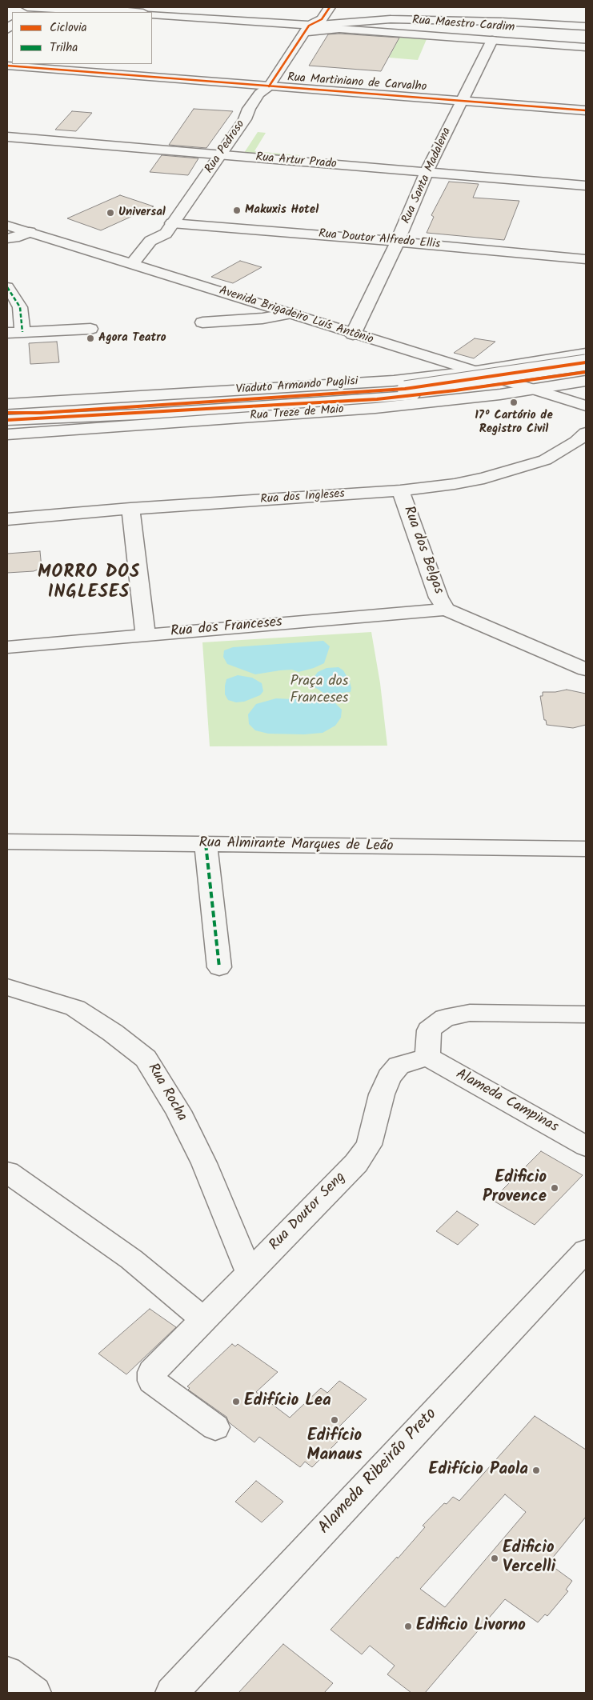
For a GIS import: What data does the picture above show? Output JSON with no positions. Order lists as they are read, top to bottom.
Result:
{
  "streets": {
    "main road": [
      "Rua Maestro Cardim",
      "Rua Martiniano de Carvalho",
      "Rua Pedroso",
      "Rua Artur Prado",
      "Rua Santa Madalena",
      "Rua Doutor Alfredo Ellis",
      "Avenida Brigadeiro Luís Antônio",
      "Viaduto Armando Puglisi",
      "Rua Treze de Maio",
      "Rua dos Ingleses",
      "Rua dos Belgas",
      "Rua dos Franceses",
      "Rua Almirante Marques de Leão",
      "Rua Rocha",
      "Alameda Campinas",
      "Rua Doutor Seng",
      "Alameda Ribeirão Preto"
    ]
  },
  "crossings": [
    ["Rua Maestro Cardim", "Rua Pedroso"],
    ["Rua Maestro Cardim", "Rua Santa Madalena"],
    ["Rua Martiniano de Carvalho", "Rua Pedroso"],
    ["Rua Martiniano de Carvalho", "Rua Santa Madalena"],
    ["Rua Pedroso", "Rua Artur Prado"],
    ["Rua Pedroso", "Rua Doutor Alfredo Ellis"],
    ["Rua Artur Prado", "Rua Santa Madalena"],
    ["Rua Santa Madalena", "Rua Doutor Alfredo Ellis"],
    ["Rua Santa Madalena", "Avenida Brigadeiro Luís Antônio"],
    ["Avenida Brigadeiro Luís Antônio", "Rua Treze de Maio"],
    ["Viaduto Armando Puglisi", "Rua Treze de Maio"],
    ["Rua dos Ingleses", "Rua dos Belgas"],
    ["Rua dos Belgas", "Rua dos Franceses"],
    ["Rua Rocha", "Rua Doutor Seng"],
    ["Alameda Campinas", "Rua Doutor Seng"]
  ],
  "districts": ["MORRO DOS INGLESES"],
  "parks": ["Praça dos Franceses"],
  "places": [
    "Makuxis Hotel",
    "Universal",
    "Agora Teatro",
    "17º Cartório de Registro Civil",
    "Edificio Provence",
    "Edifício Lea",
    "Edifício Manaus",
    "Edifício Paola",
    "Edificio Vercelli",
    "Edificio Livorno"
  ],
  "legend": ["Ciclovia", "Trilha"]
}
